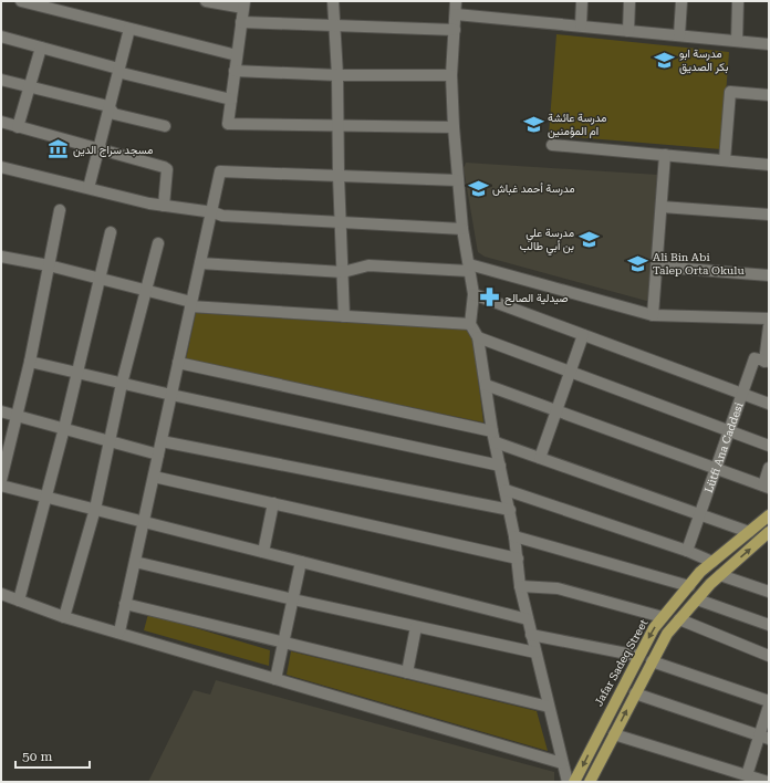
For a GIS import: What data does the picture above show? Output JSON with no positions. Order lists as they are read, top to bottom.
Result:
{
  "streets": {
    "main road": ["Jafar Sadeq Street"],
    "street": ["Lütfi Ana Caddesi"]
  },
  "places": {
    "school or university": [
      "مدرسة ابو بكر الصديق",
      "مدرسة عائشة ام المؤمنين",
      "مدرسة أحمد غباش",
      "مدرسة علي بن أبي طالب",
      "Ali Bin Abi Talep Orta Okulu"
    ],
    "museum": ["مسجد سراج الدين"],
    "pharmacy": ["صيدلية الصالح"]
  },
  "scale_bar": "50 m"
}
